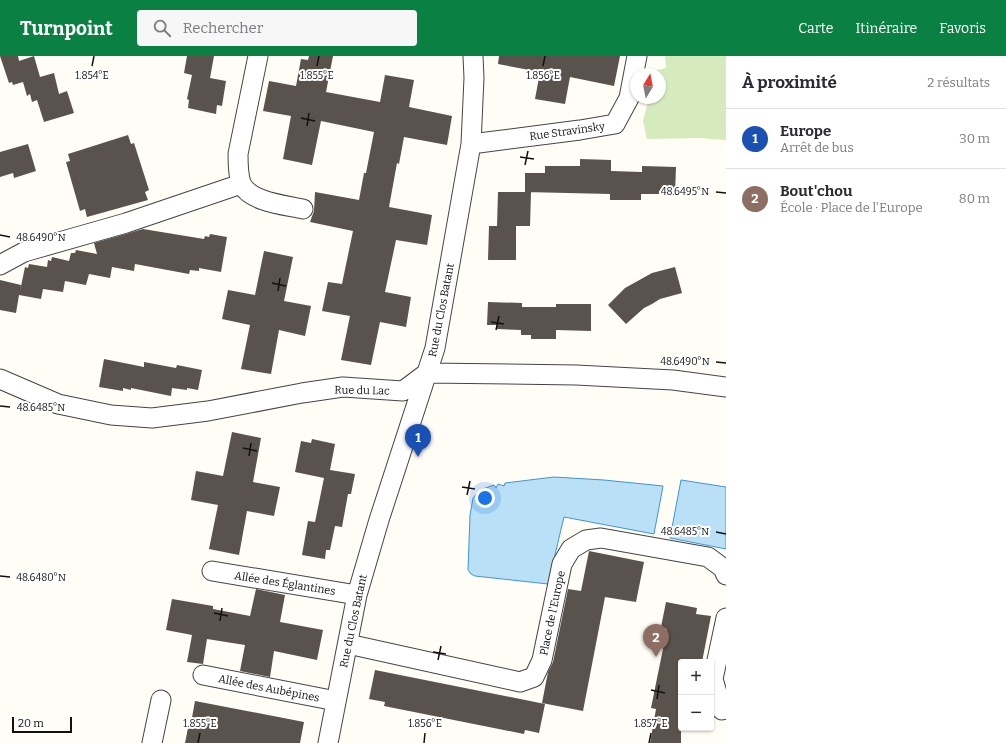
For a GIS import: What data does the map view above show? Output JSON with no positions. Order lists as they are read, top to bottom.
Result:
{
  "streets": {
    "street": [
      "Rue Stravinsky",
      "Rue du Clos Batant",
      "Rue du Lac",
      "Allée des Églantines",
      "Place de l'Europe",
      "Allée des Aubépines"
    ]
  },
  "crossings": [
    ["Rue Stravinsky", "Rue du Clos Batant"],
    ["Rue du Clos Batant", "Rue du Lac"],
    ["Rue du Clos Batant", "Allée des Églantines"],
    ["Rue du Clos Batant", "Place de l'Europe"],
    ["Rue du Clos Batant", "Allée des Aubépines"]
  ],
  "scale_bar": "20 m",
  "north": "top",
  "page": {
    "header": "Turnpoint",
    "search": "Rechercher",
    "nav": ["Carte", "Itinéraire", "Favoris"],
    "heading": ["À proximité", "2 résultats"],
    "list": [
      {
        "mark": "1",
        "name": "Europe",
        "note": "Arrêt de bus",
        "value": "30 m"
      },
      {
        "mark": "2",
        "name": "Bout'chou",
        "note": "École · Place de l'Europe",
        "value": "80 m"
      }
    ],
    "pins": ["1", "2"],
    "map_buttons": ["+", "−"],
    "scale": "20 m"
  },
  "coordinates": [
    "1.855°E",
    "1.856°E",
    "1.854°E",
    "48.6495°N",
    "48.6490°N",
    "48.6485°N",
    "48.6480°N",
    "1.857°E"
  ]
}
